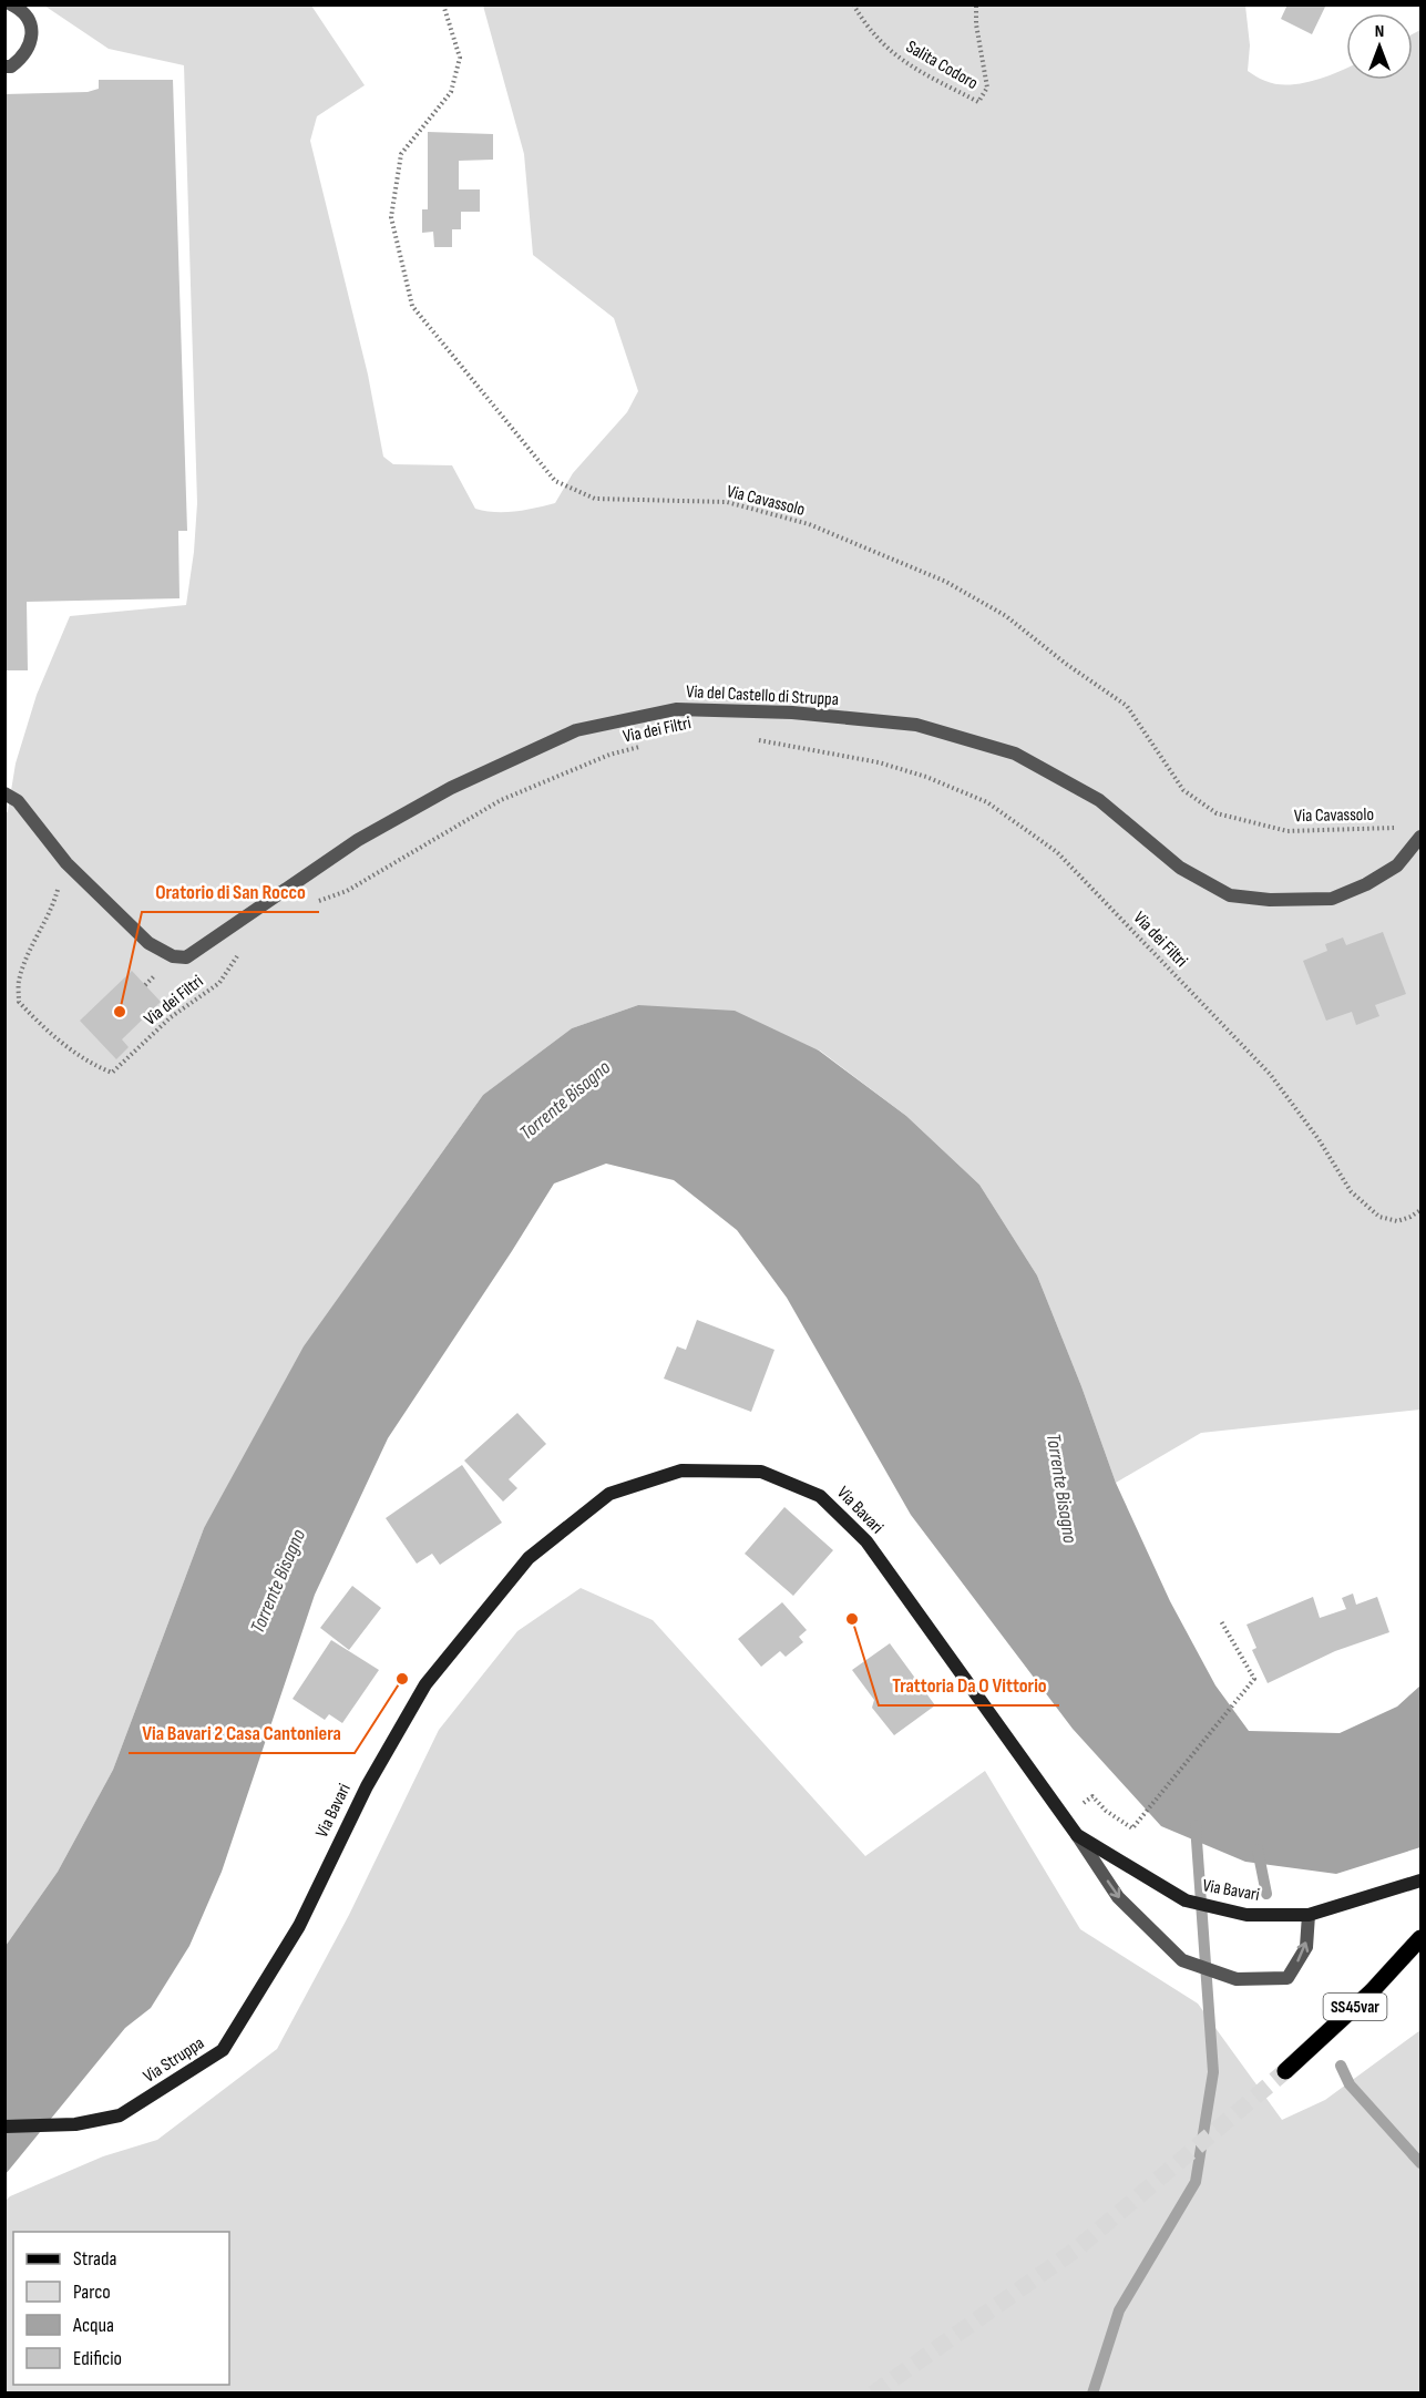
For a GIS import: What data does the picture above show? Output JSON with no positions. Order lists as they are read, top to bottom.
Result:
{
  "streets": {
    "main road": ["SS45var"],
    "street": ["Via Bavari", "Via Struppa"],
    "lane": ["Via del Castello di Struppa"],
    "path": ["Salita Codoro", "Via Cavassolo", "Via dei Filtri"]
  },
  "crossings": [
    ["Via del Castello di Struppa", "Via dei Filtri"],
    ["Via Bavari", "Via Struppa"]
  ],
  "water": ["Torrente Bisagno"],
  "places": ["Oratorio di San Rocco", "Trattoria Da O Vittorio", "Via Bavari 2 Casa Cantoniera"],
  "legend": [
    "Strada",
    "Parco",
    "Acqua",
    "Edificio"
  ],
  "north": "top"
}
